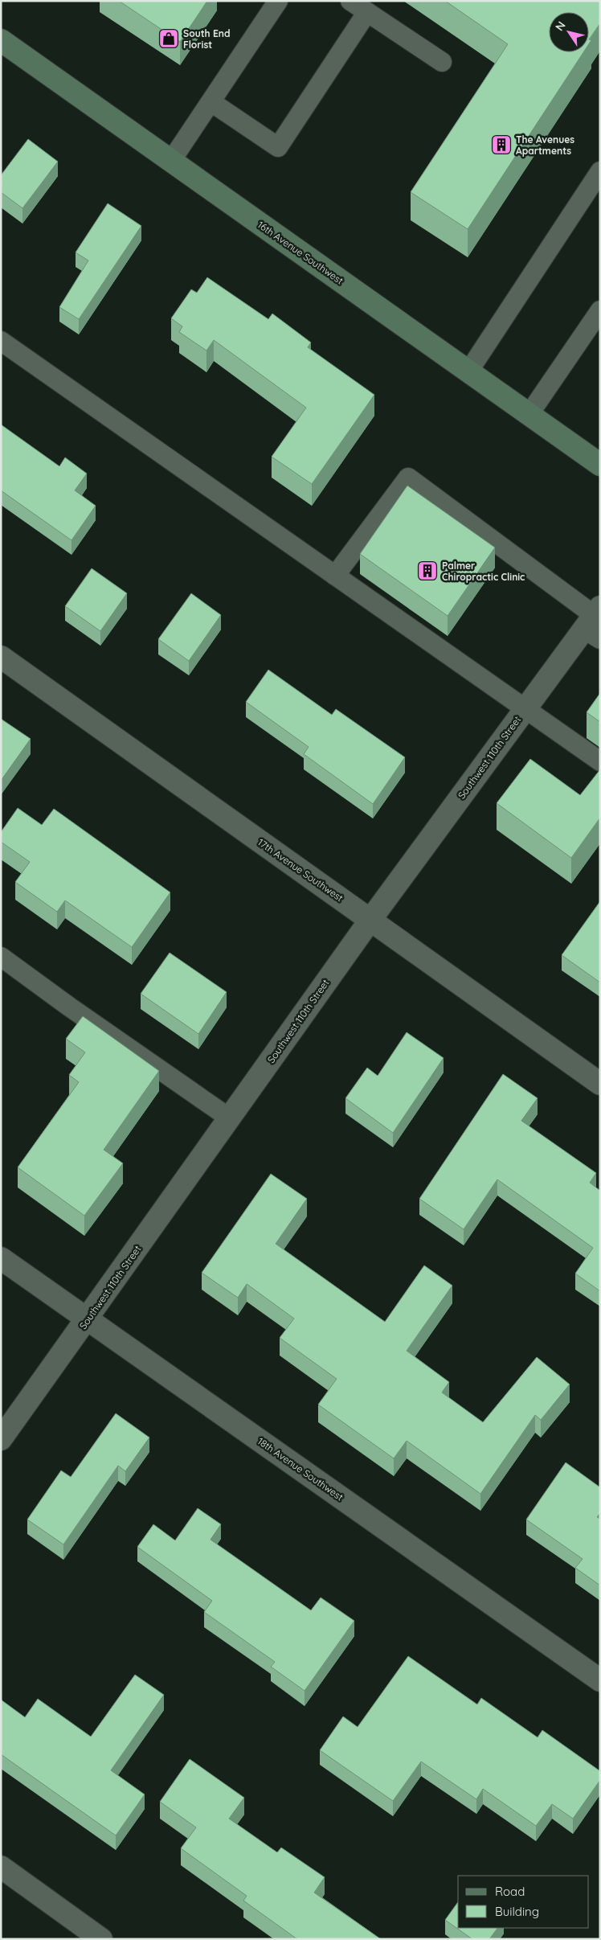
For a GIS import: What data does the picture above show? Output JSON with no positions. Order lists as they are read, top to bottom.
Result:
{
  "streets": {
    "main road": ["16th Avenue Southwest"],
    "street": ["Southwest 110th Street", "17th Avenue Southwest", "18th Avenue Southwest"]
  },
  "crossings": [
    ["Southwest 110th Street", "17th Avenue Southwest"],
    ["Southwest 110th Street", "18th Avenue Southwest"]
  ],
  "places": {
    "shop": ["South End Florist"],
    "building": ["The Avenues Apartments", "Palmer Chiropractic Clinic"]
  },
  "legend": ["Road", "Building"],
  "north": "top left"
}
